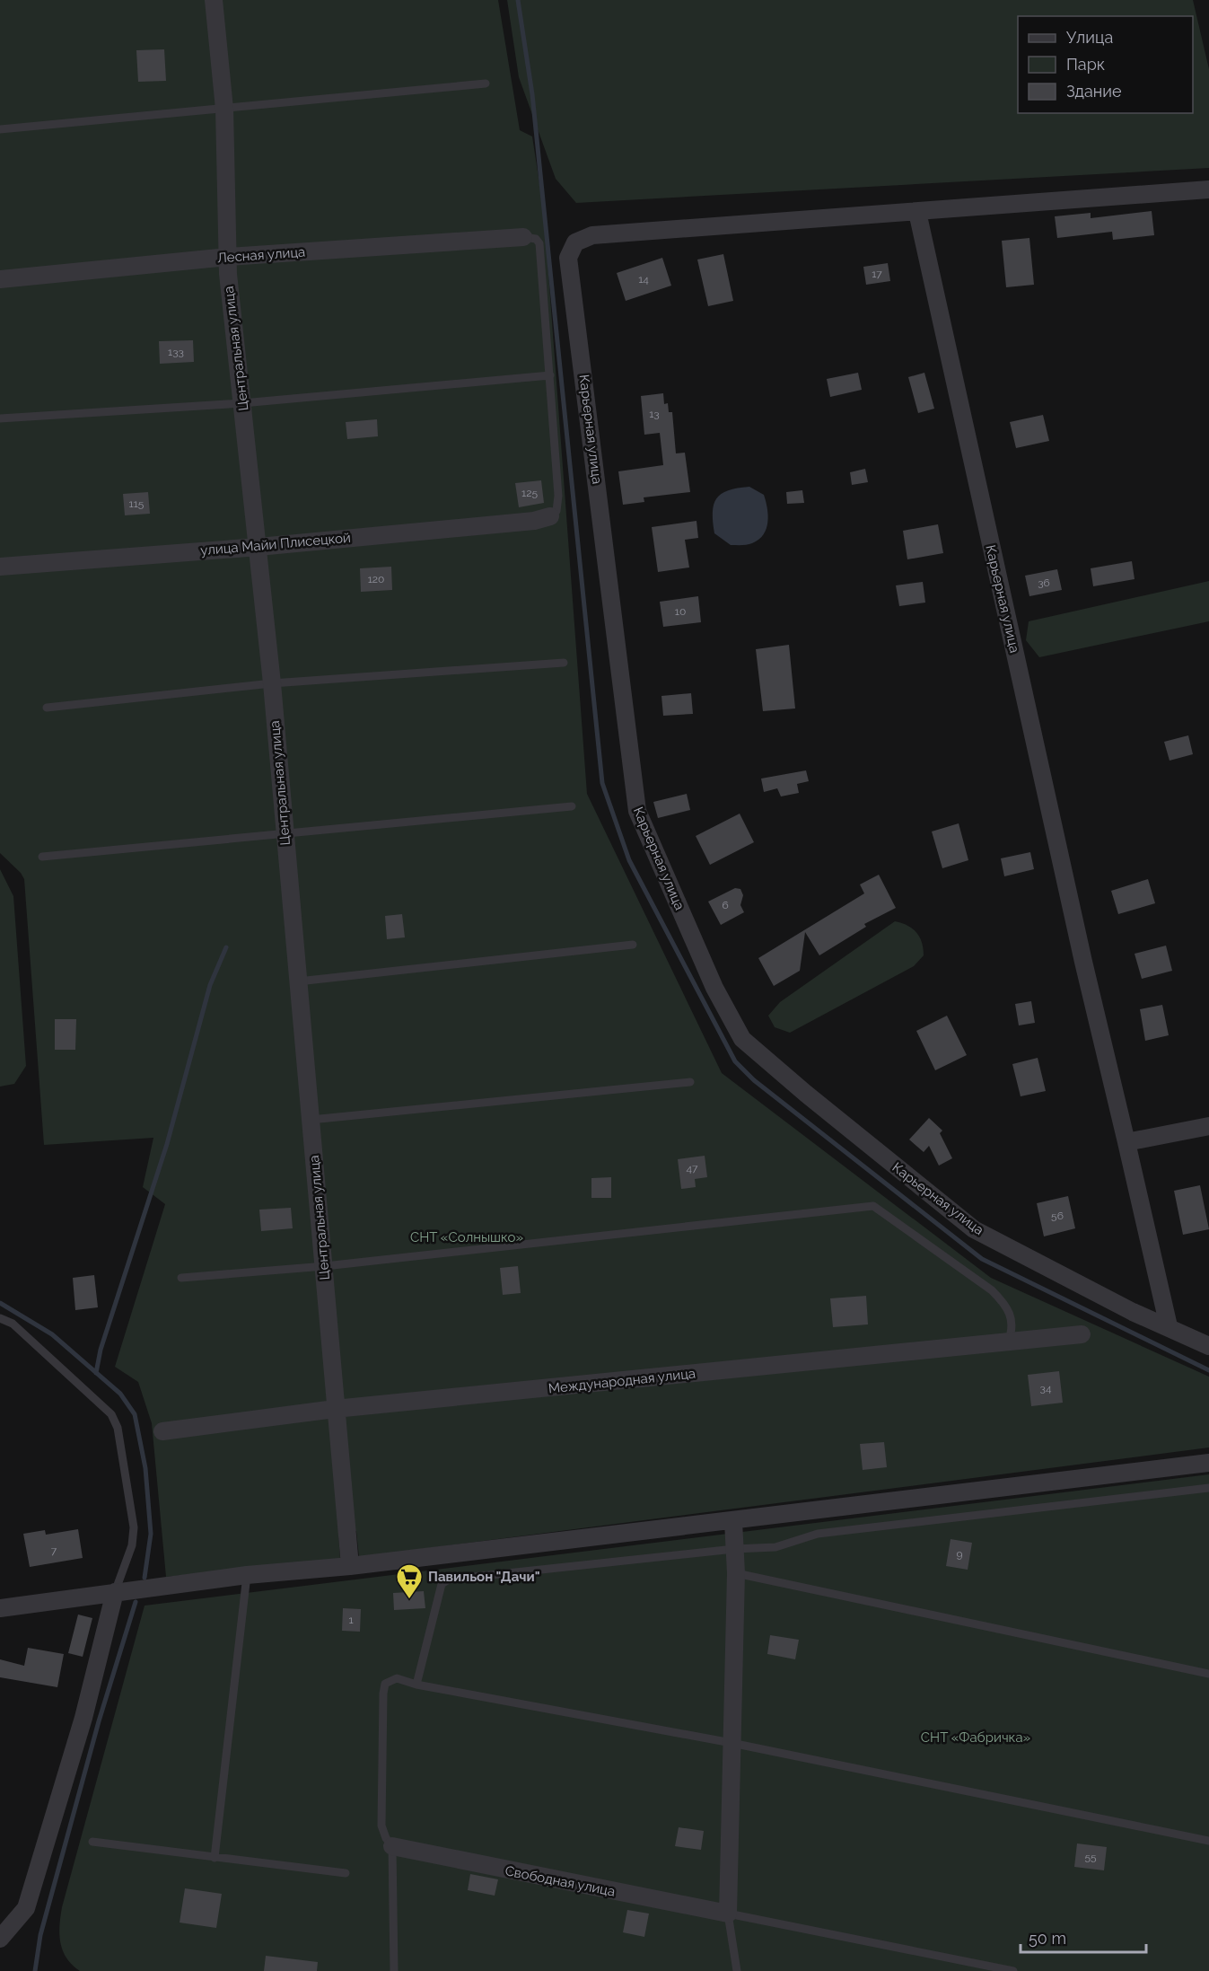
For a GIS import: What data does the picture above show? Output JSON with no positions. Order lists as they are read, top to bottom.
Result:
{
  "streets": {
    "street": [
      "Лесная улица",
      "Центральная улица",
      "Карьерная улица",
      "улица Майи Плисецкой",
      "Международная улица",
      "Свободная улица"
    ]
  },
  "crossings": [
    ["Лесная улица", "Центральная улица"],
    ["Центральная улица", "улица Майи Плисецкой"],
    ["Центральная улица", "Международная улица"]
  ],
  "parks": ["СНТ «Солнышко»", "СНТ «Фабричка»"],
  "places": {
    "supermarket": ["Павильон \"Дачи\""]
  },
  "house_numbers": [
    "17",
    "14",
    "133",
    "13",
    "125",
    "115",
    "120",
    "36",
    "10",
    "6",
    "47",
    "56",
    "34",
    "7",
    "9",
    "1",
    "55"
  ],
  "legend": ["Улица", "Парк", "Здание"],
  "scale_bar": "50 m"
}
